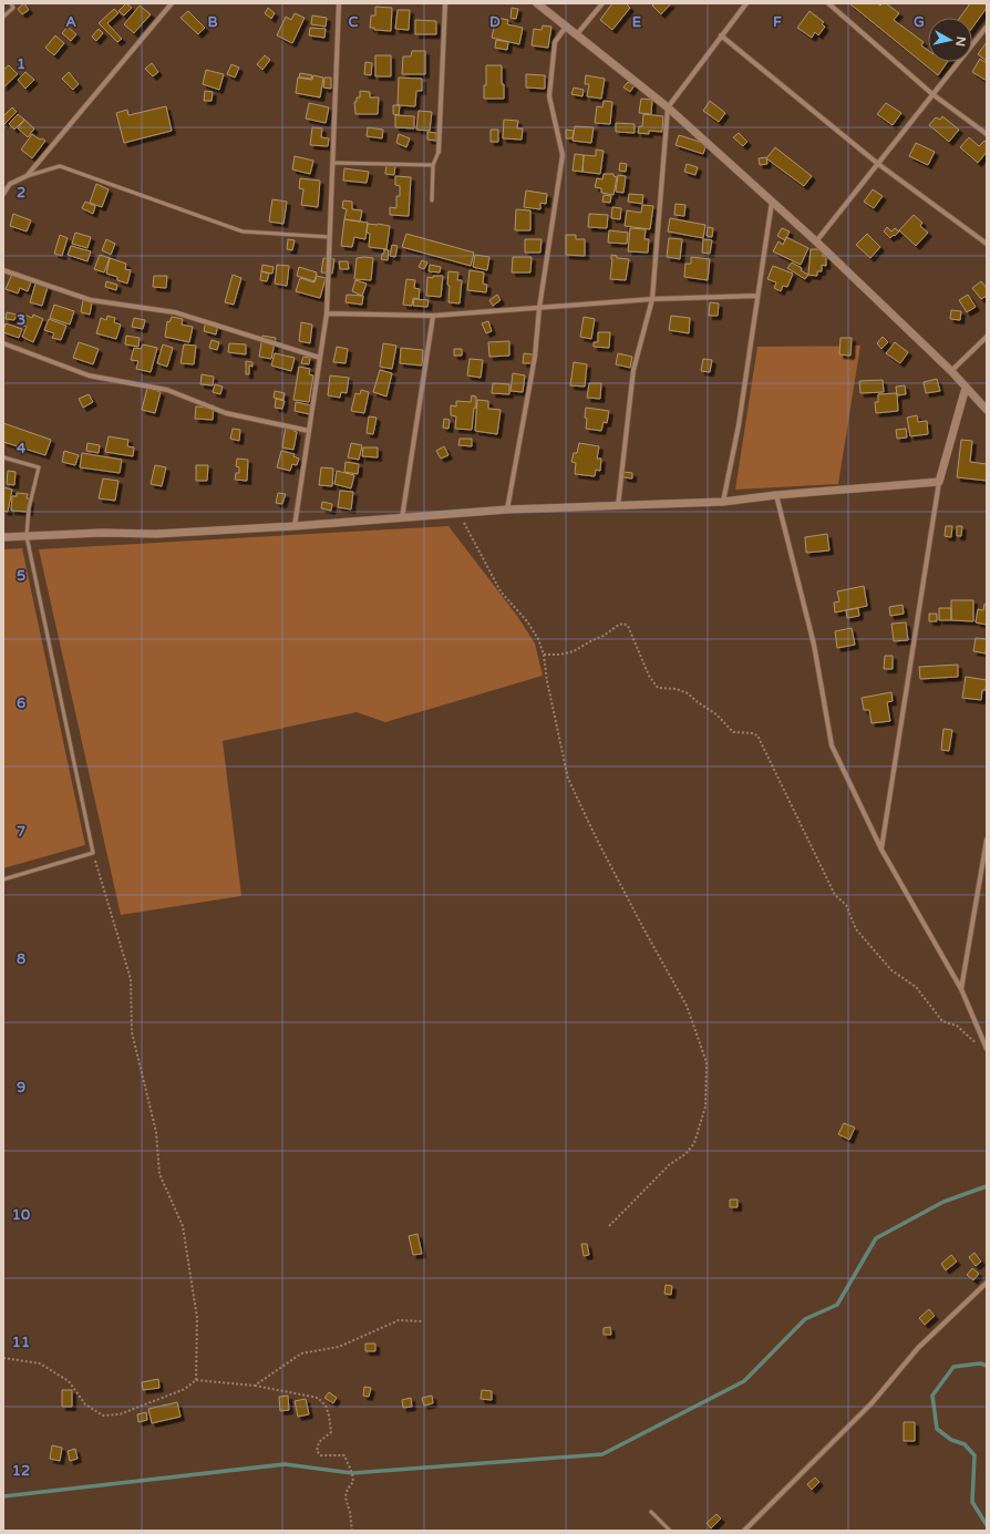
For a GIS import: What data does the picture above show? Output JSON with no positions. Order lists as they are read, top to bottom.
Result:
{
  "north": "right",
  "grid": {
    "columns": [
      "A",
      "B",
      "C",
      "D",
      "E",
      "F",
      "G"
    ],
    "rows": [
      "1",
      "2",
      "3",
      "4",
      "5",
      "6",
      "7",
      "8",
      "9",
      "10",
      "11",
      "12"
    ]
  }
}
